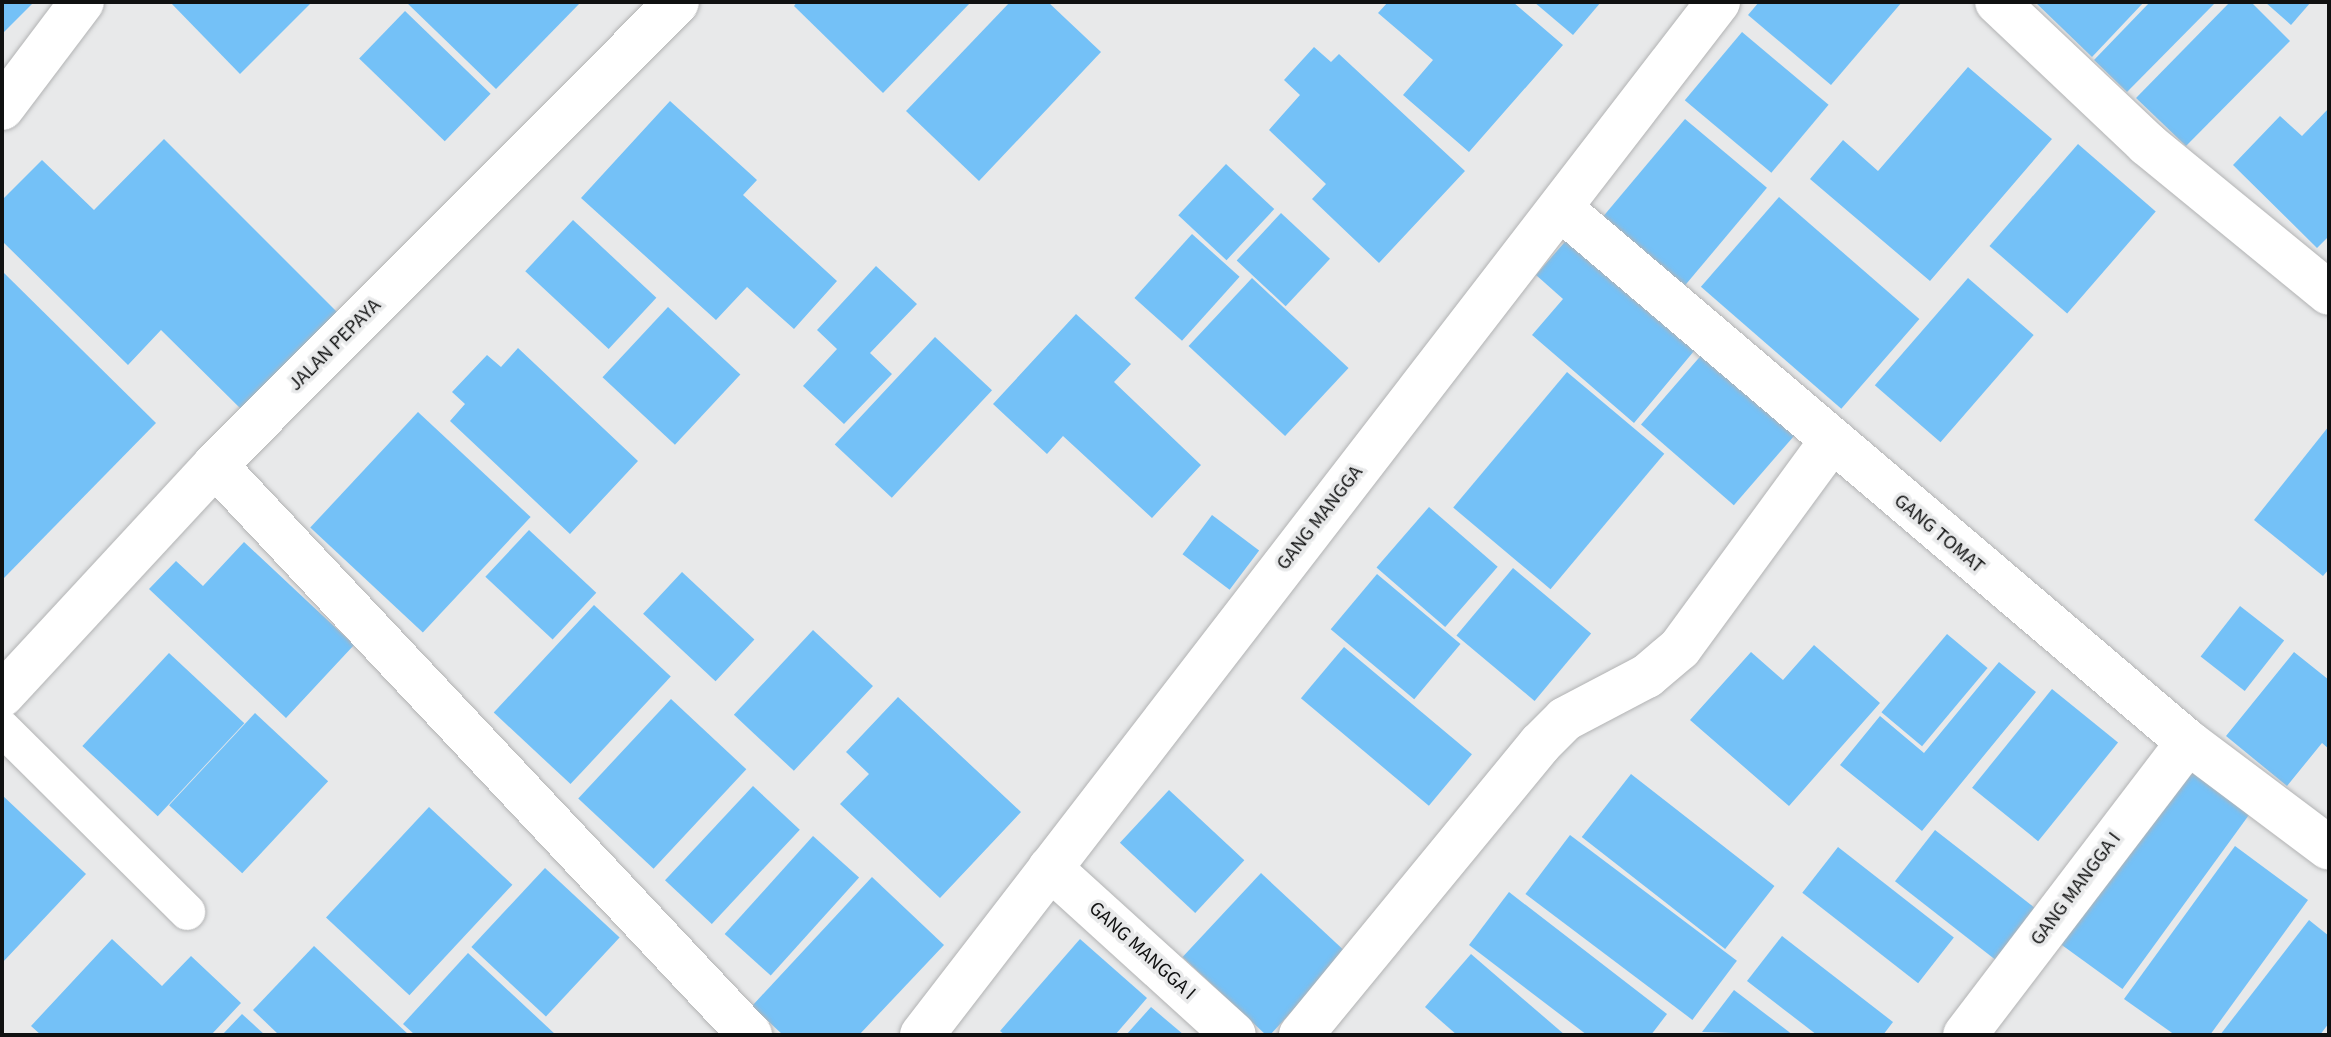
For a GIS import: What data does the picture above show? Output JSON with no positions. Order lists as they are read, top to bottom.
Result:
{
  "streets": {
    "street": [
      "JALAN PEPAYA",
      "GANG MANGGA",
      "GANG TOMAT",
      "GANG MANGGA I"
    ]
  },
  "crossings": [
    ["GANG MANGGA", "GANG TOMAT"],
    ["GANG MANGGA", "GANG MANGGA I"],
    ["GANG TOMAT", "GANG MANGGA I"]
  ]
}
